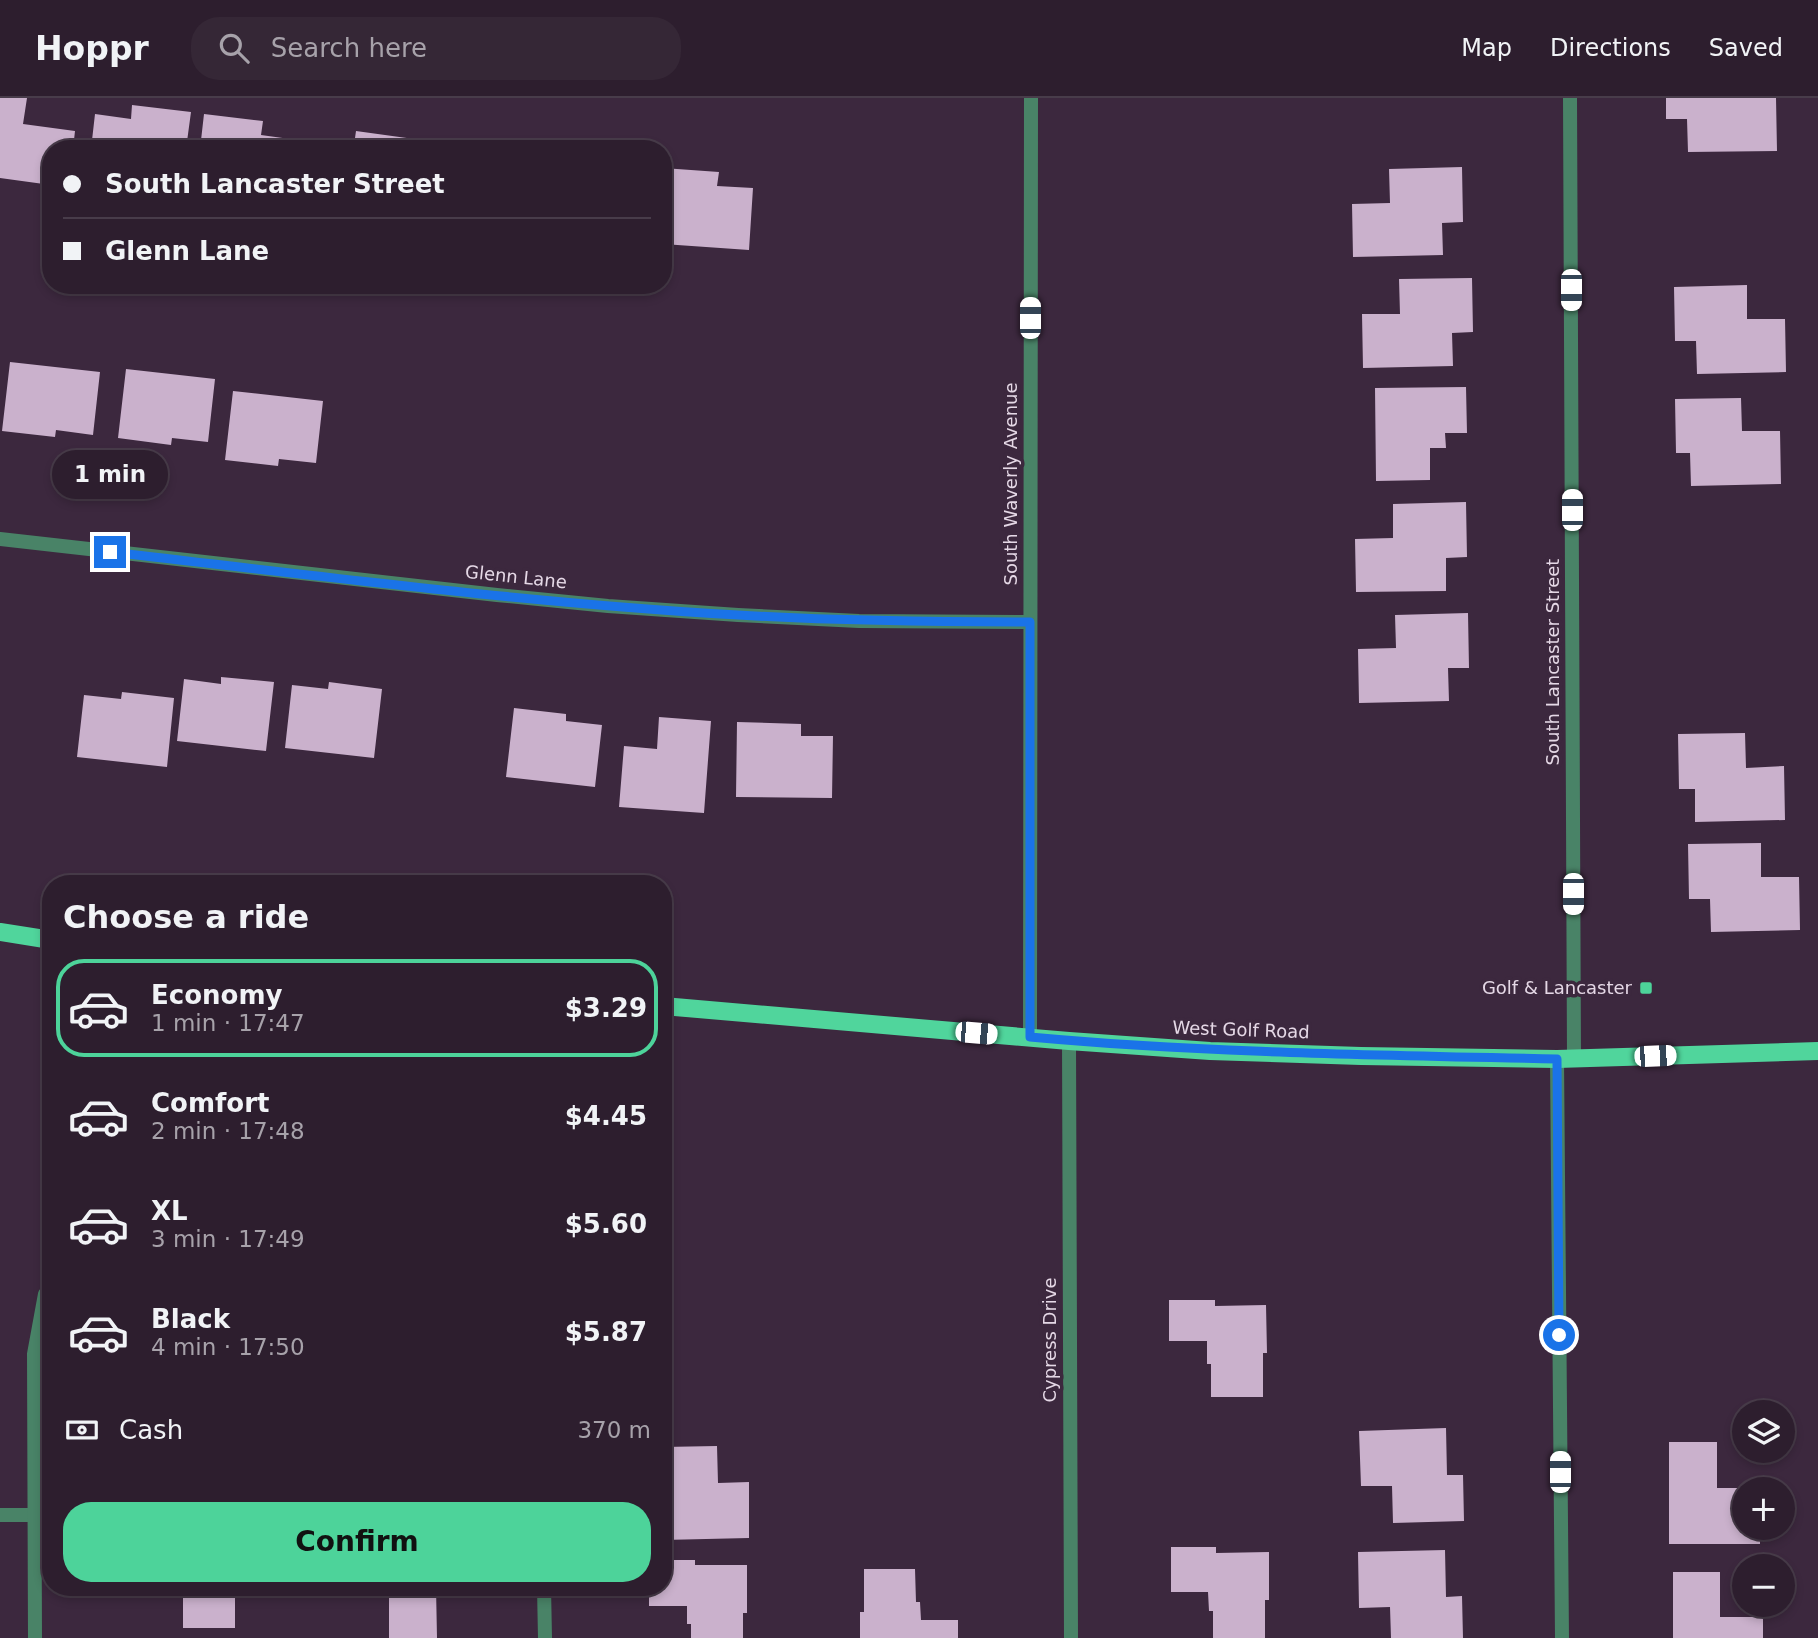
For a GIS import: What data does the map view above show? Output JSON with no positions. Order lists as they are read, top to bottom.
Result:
{
  "streets": {
    "main road": ["West Golf Road"],
    "street": [
      "South Waverly Avenue",
      "Glenn Lane",
      "South Lancaster Street",
      "Cypress Drive"
    ]
  },
  "crossings": [
    ["South Waverly Avenue", "Glenn Lane"],
    ["South Waverly Avenue", "West Golf Road"],
    ["South Lancaster Street", "West Golf Road"],
    ["West Golf Road", "Cypress Drive"]
  ],
  "places": {
    "transit": ["Golf & Lancaster"]
  },
  "page": {
    "header": "Hoppr",
    "search": "Search here",
    "nav": ["Map", "Directions", "Saved"],
    "banner": ["South Lancaster Street", "Glenn Lane"],
    "bubble": "1 min",
    "heading": "Choose a ride",
    "list": [
      {
        "name": "Economy",
        "note": "1 min · 17:47",
        "value": "$3.29"
      },
      {
        "name": "Comfort",
        "note": "2 min · 17:48",
        "value": "$4.45"
      },
      {
        "name": "XL",
        "note": "3 min · 17:49",
        "value": "$5.60"
      },
      {
        "name": "Black",
        "note": "4 min · 17:50",
        "value": "$5.87"
      }
    ],
    "pay": ["Cash", "370 m"],
    "map_buttons": ["+", "−"],
    "buttons": "Confirm"
  }
}
